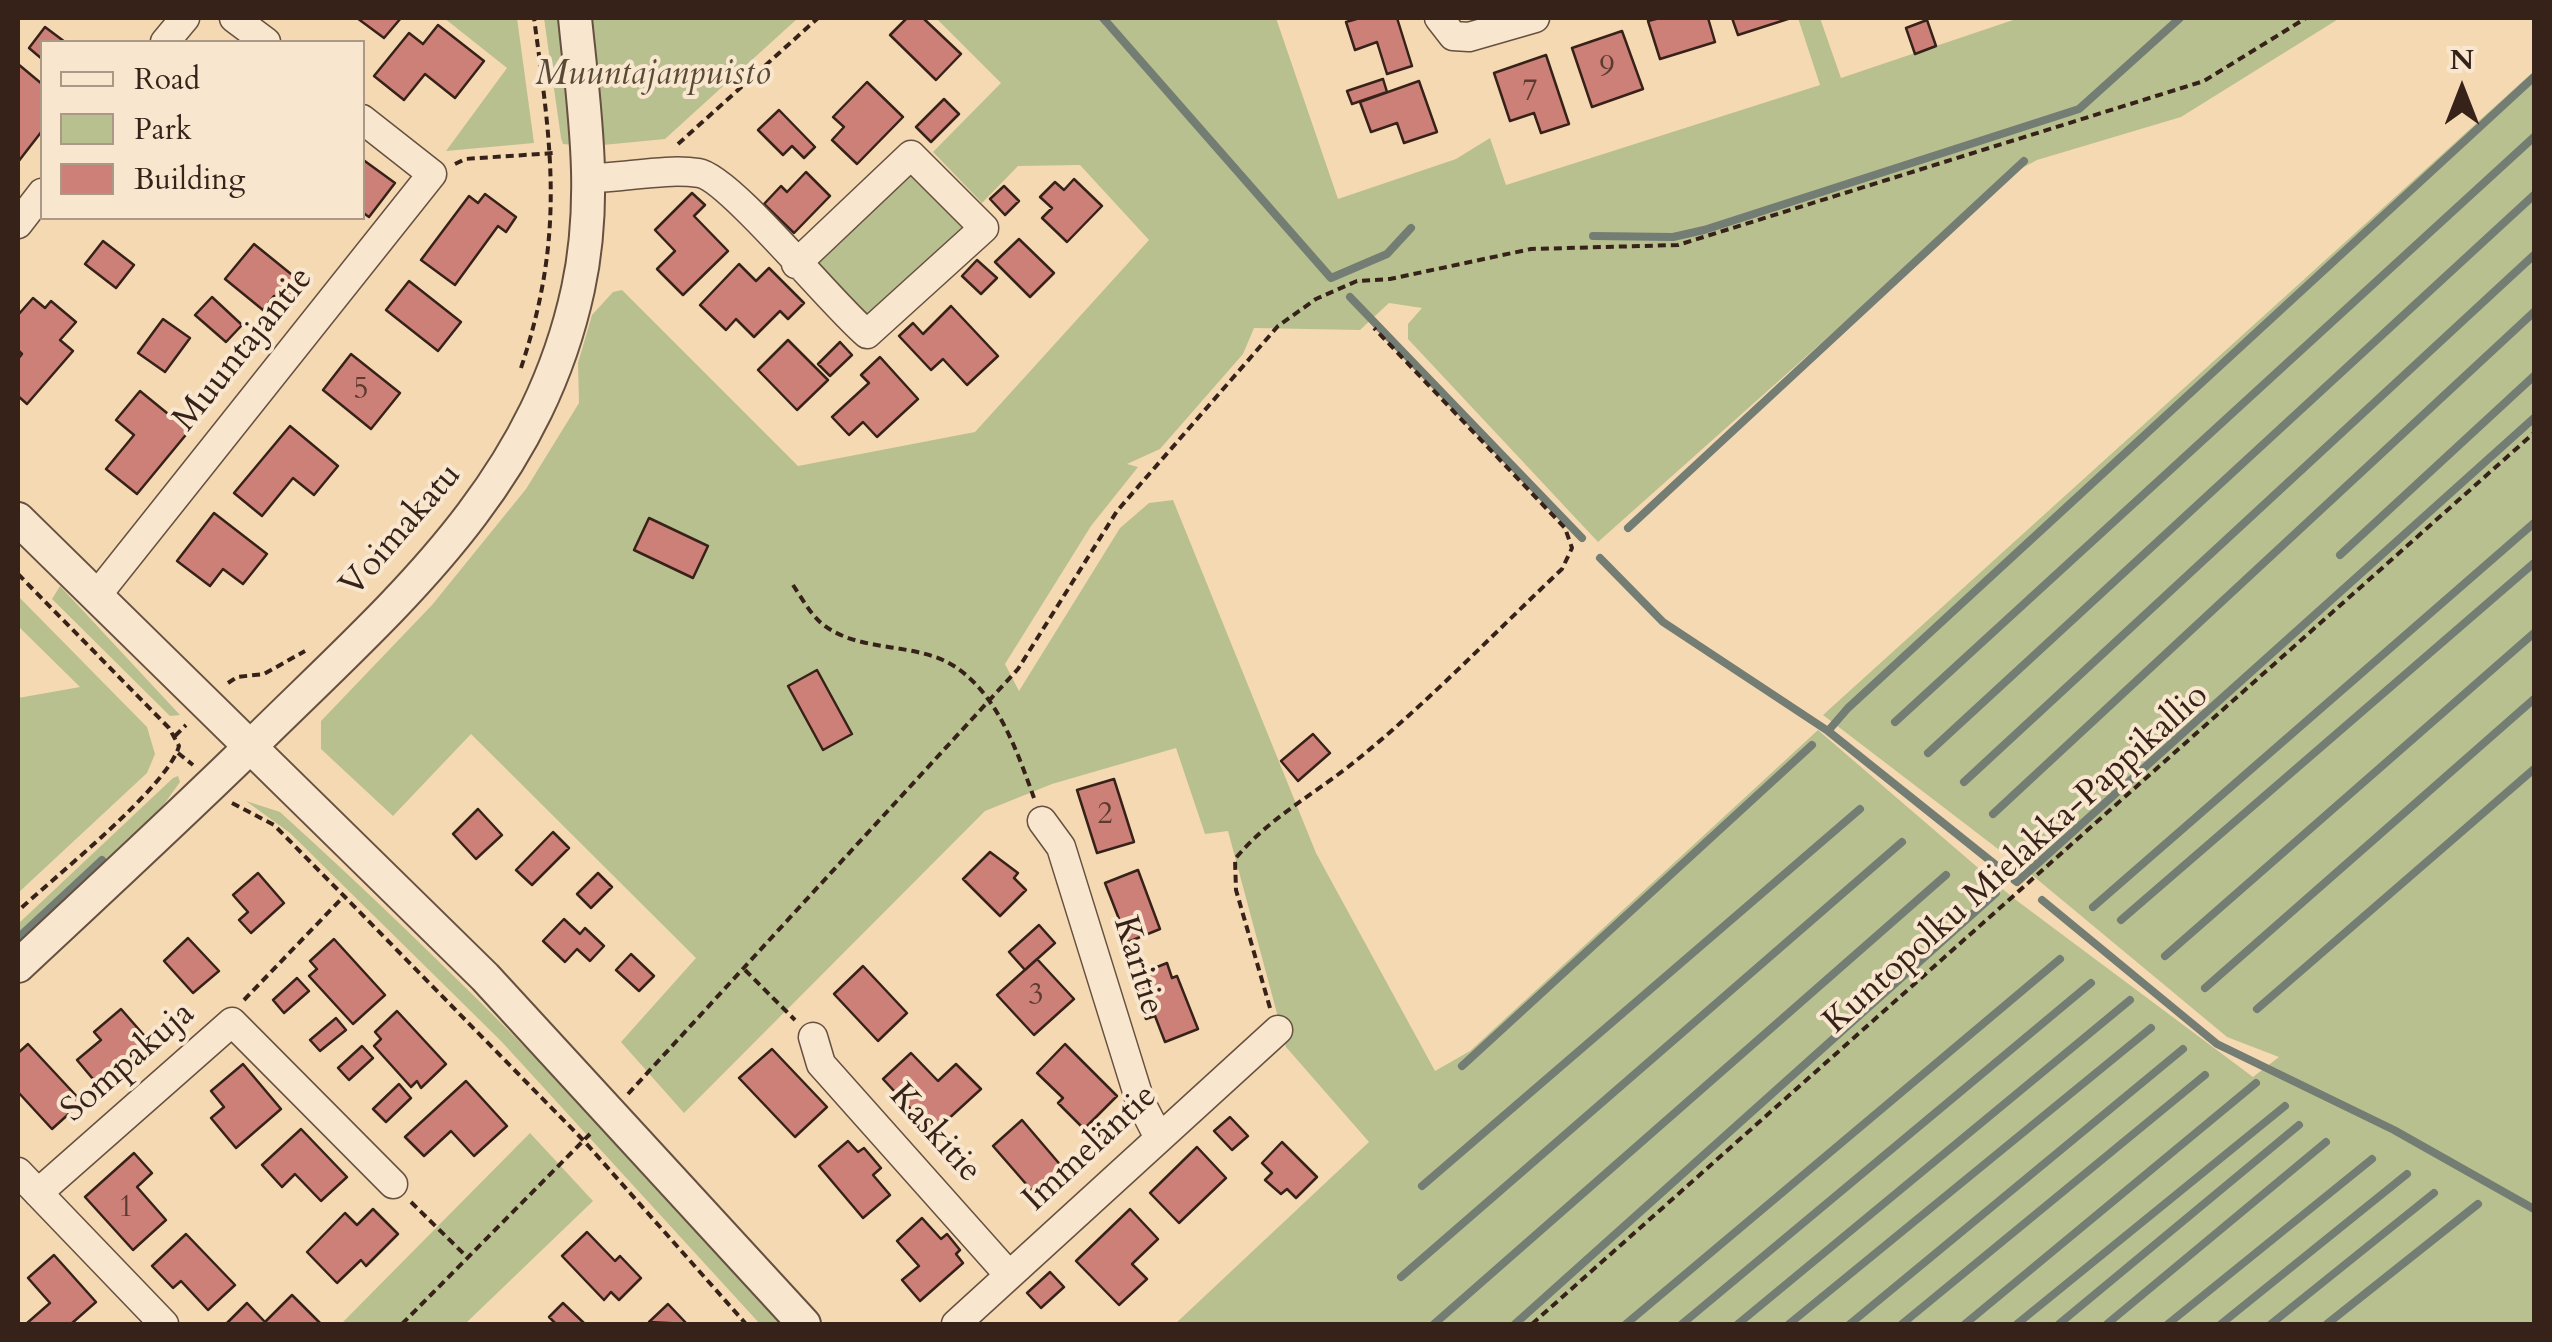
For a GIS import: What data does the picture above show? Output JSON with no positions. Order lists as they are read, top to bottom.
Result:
{
  "streets": {
    "street": [
      "Muuntajantie",
      "Voimakatu",
      "Karitie",
      "Sompakuja",
      "Kaskitie",
      "Immeläntie"
    ],
    "path": ["Kuntopolku Mielakka-Pappikallio"]
  },
  "crossings": [
    ["Karitie", "Immeläntie"],
    ["Kaskitie", "Immeläntie"]
  ],
  "parks": ["Muuntajanpuisto"],
  "house_numbers": [
    "9",
    "7",
    "5",
    "2",
    "3",
    "1"
  ],
  "legend": ["Road", "Park", "Building"],
  "north": "top"
}
